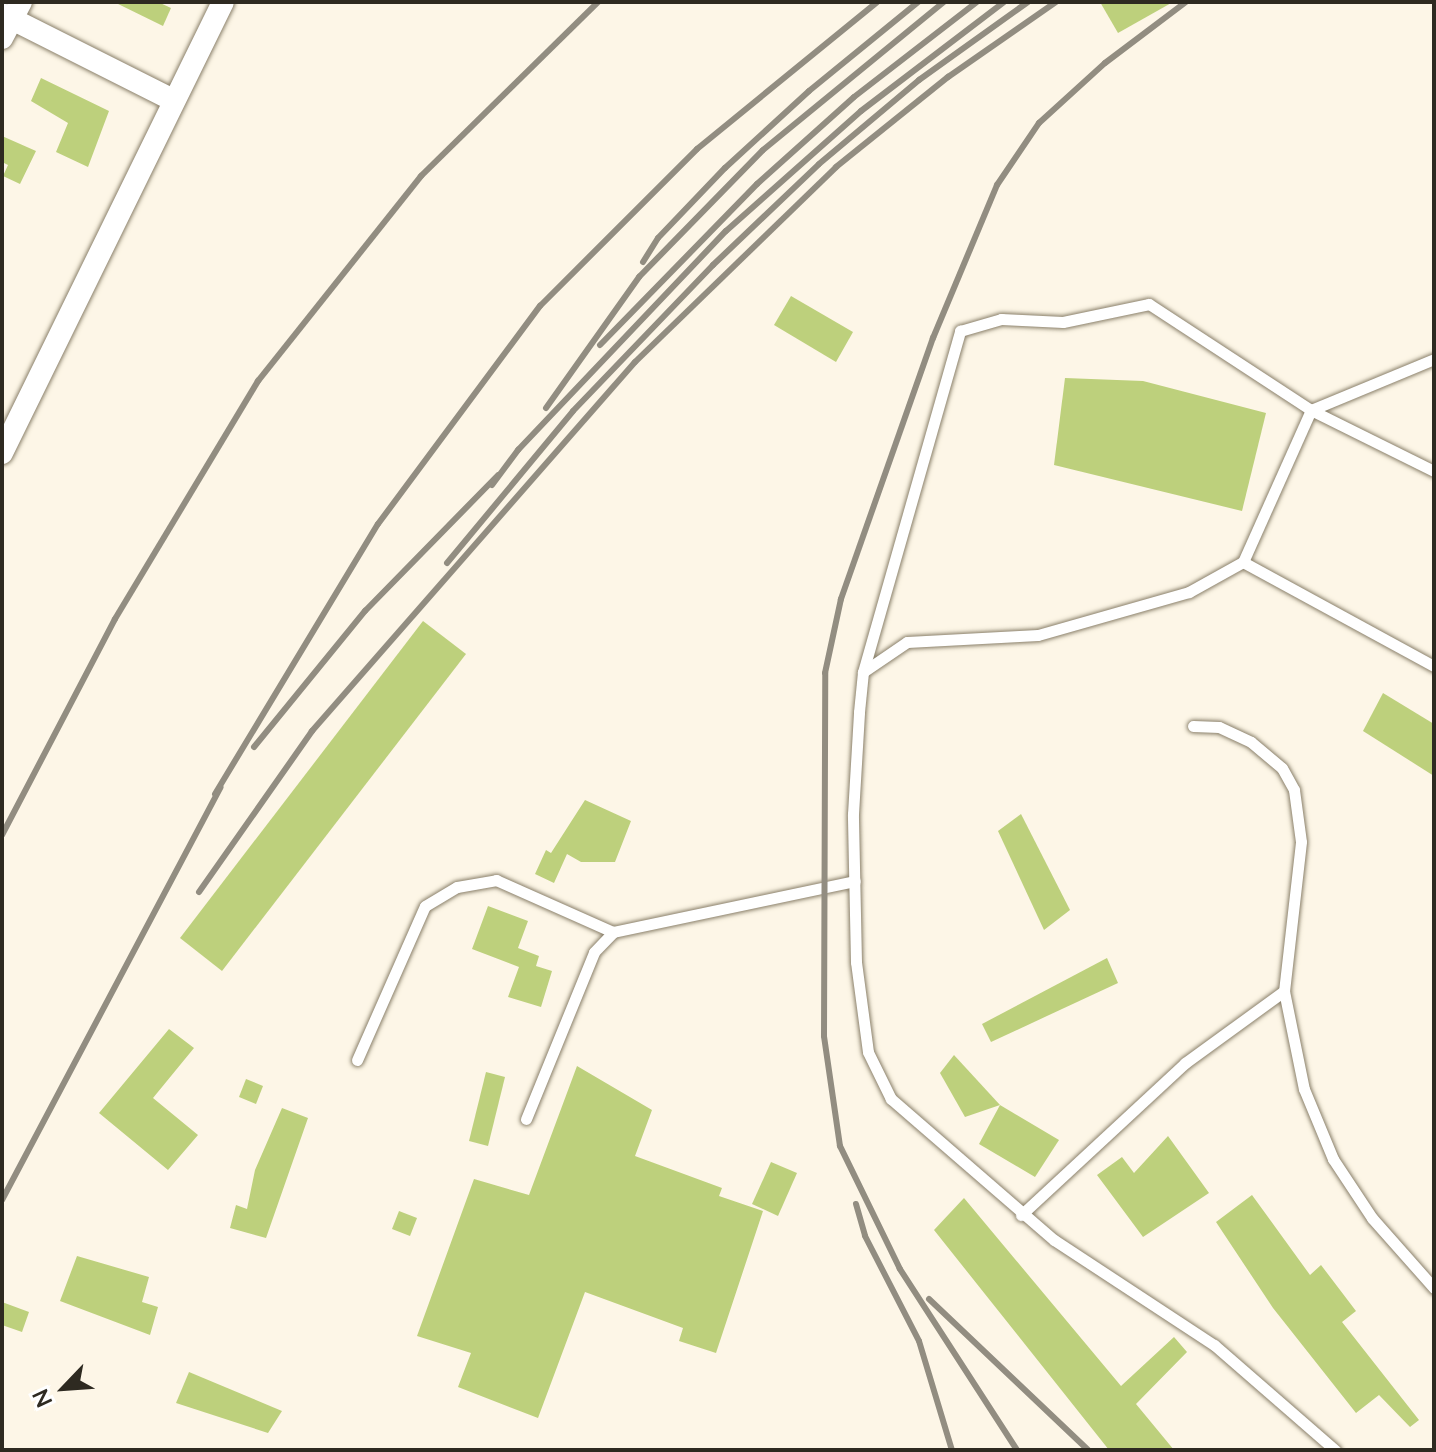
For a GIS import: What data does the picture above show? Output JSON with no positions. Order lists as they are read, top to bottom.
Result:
{
  "north": "bottom left"
}
